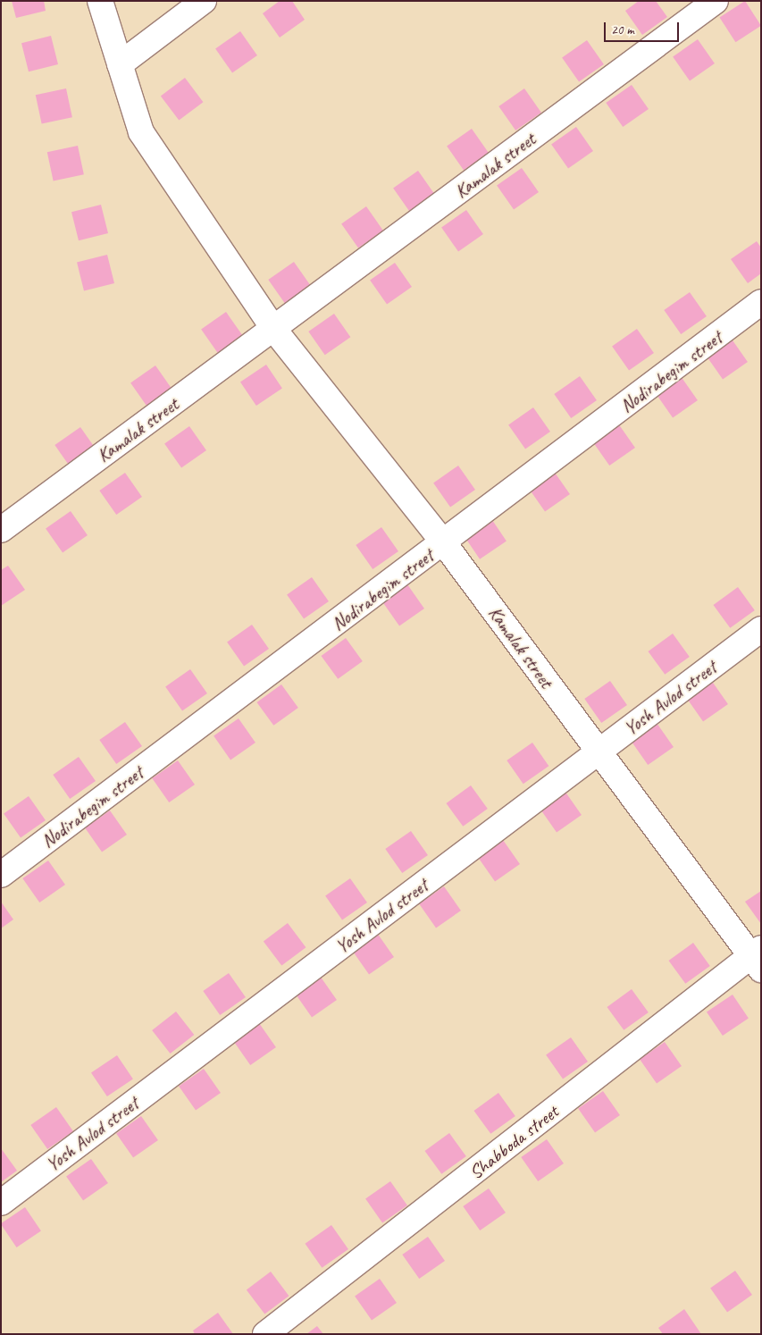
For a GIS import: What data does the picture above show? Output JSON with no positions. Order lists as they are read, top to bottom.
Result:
{
  "streets": {
    "street": [
      "Kamalak street",
      "Nodirabegim street",
      "Yosh Avlod street",
      "Shabboda street"
    ]
  },
  "crossings": [
    ["Kamalak street", "Nodirabegim street"],
    ["Kamalak street", "Yosh Avlod street"],
    ["Kamalak street", "Shabboda street"]
  ],
  "scale_bar": "20 m"
}
